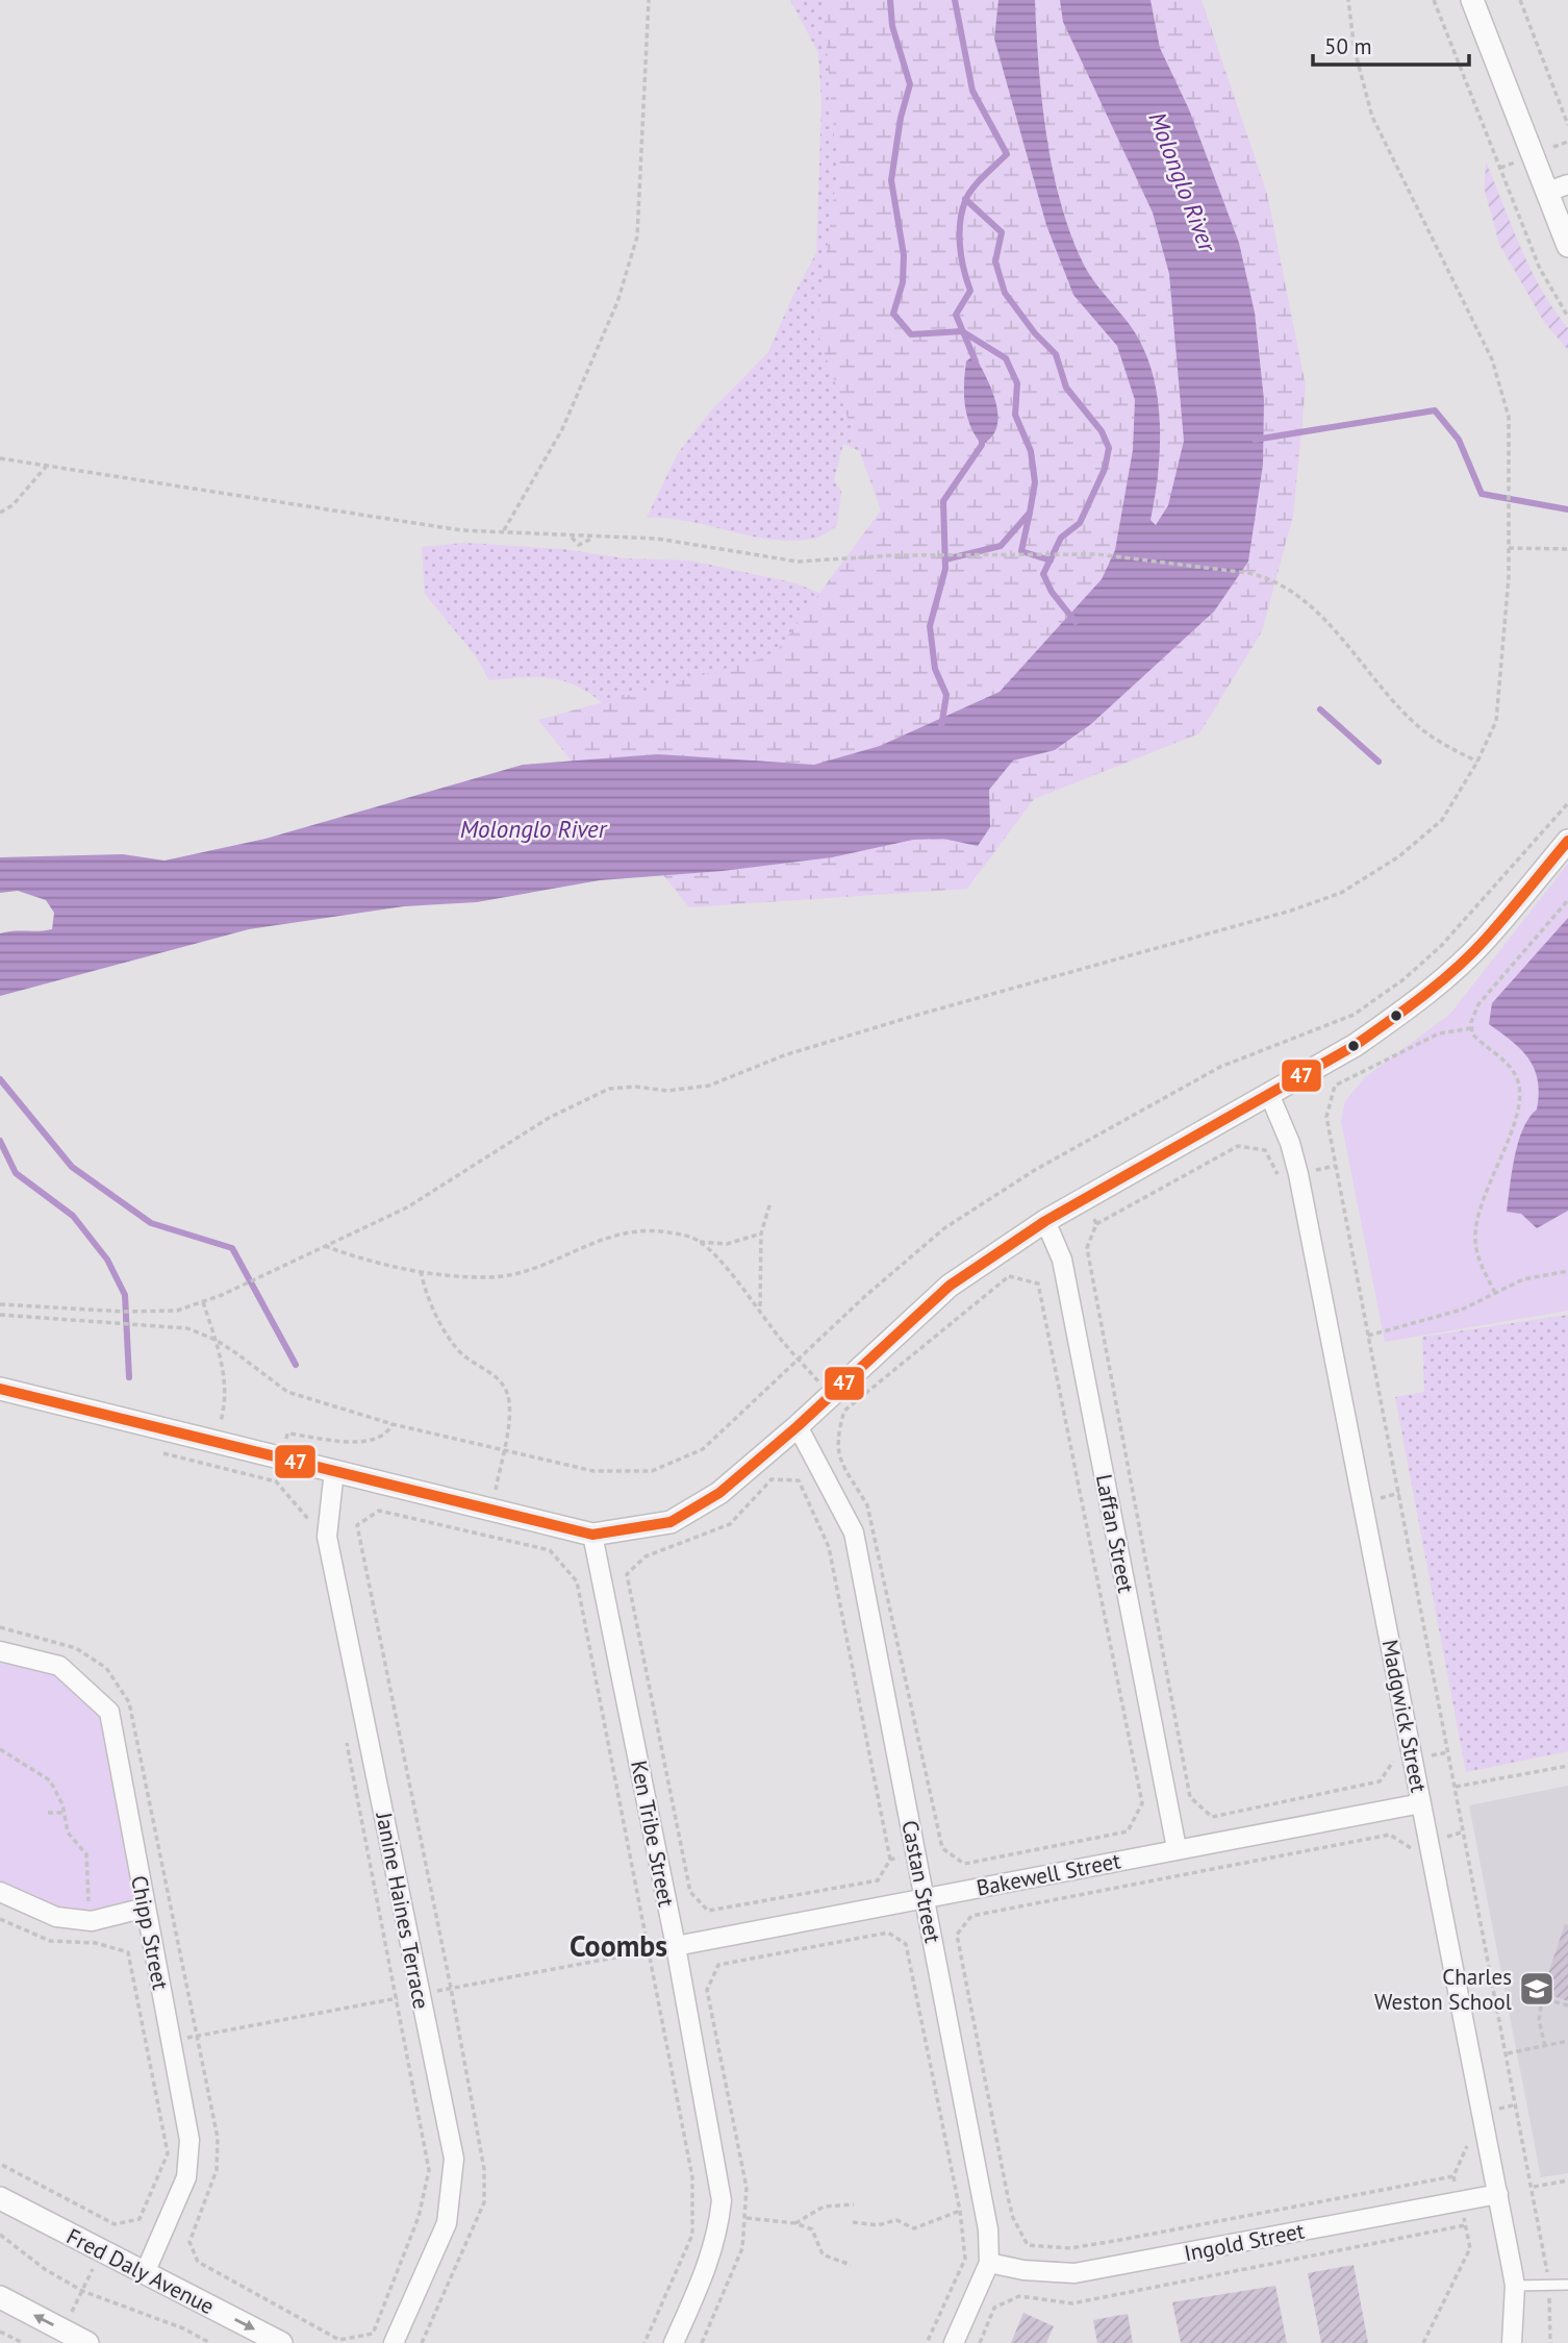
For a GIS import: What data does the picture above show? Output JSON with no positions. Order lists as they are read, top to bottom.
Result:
{
  "streets": {
    "street": [
      "Laffan Street",
      "Madgwick Street",
      "Ken Tribe Street",
      "Bakewell Street",
      "Castan Street",
      "Janine Haines Terrace",
      "Chipp Street",
      "Ingold Street",
      "Fred Daly Avenue"
    ]
  },
  "crossings": [
    ["Laffan Street", "Bakewell Street"],
    ["Madgwick Street", "Bakewell Street"],
    ["Madgwick Street", "Ingold Street"],
    ["Ken Tribe Street", "Bakewell Street"],
    ["Bakewell Street", "Castan Street"],
    ["Castan Street", "Ingold Street"],
    ["Chipp Street", "Fred Daly Avenue"]
  ],
  "one_way": ["Fred Daly Avenue"],
  "districts": ["Coombs"],
  "water": ["Molonglo River"],
  "places": {
    "school or university": ["Charles Weston School"]
  },
  "lines": ["transit line 47"],
  "scale_bar": "50 m"
}
